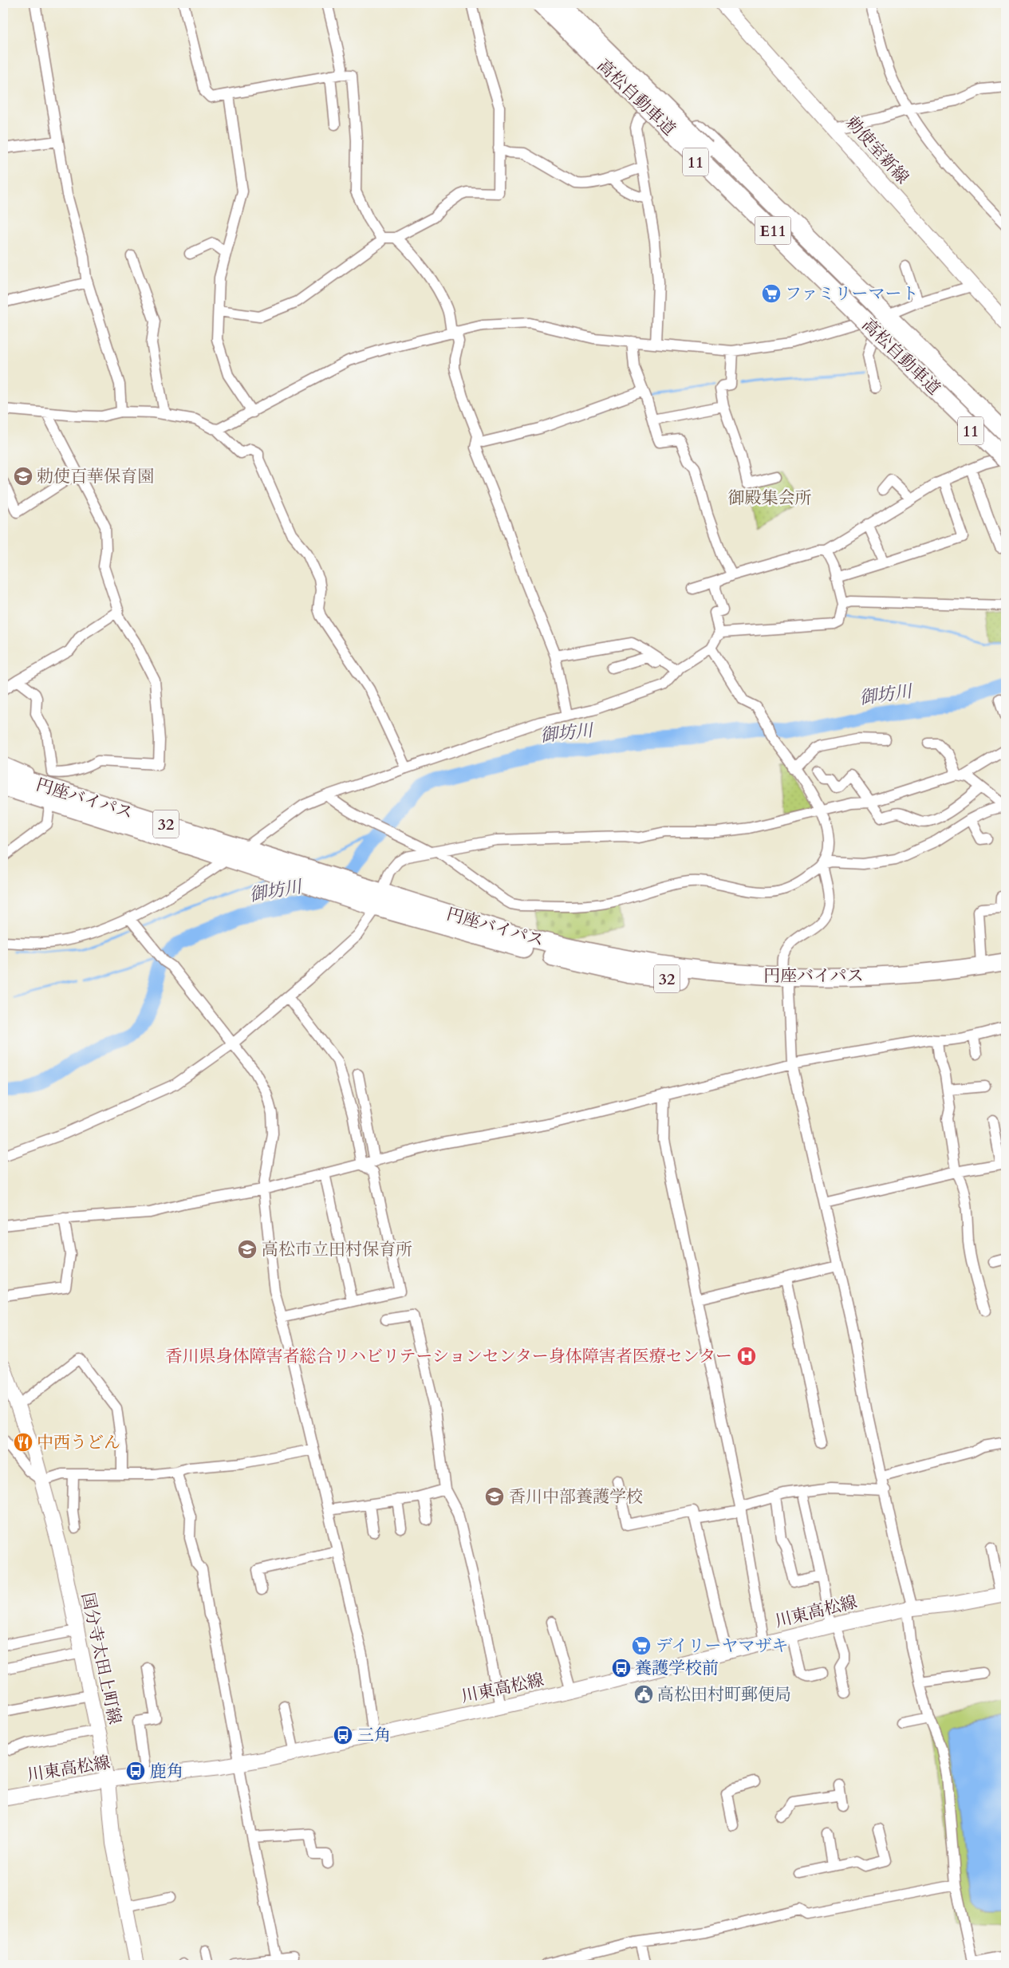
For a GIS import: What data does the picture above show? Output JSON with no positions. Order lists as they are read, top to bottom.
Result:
{
  "streets": {
    "highway": [
      "高松自動車道",
      "11",
      "E11",
      "円座バイパス",
      "32"
    ],
    "main road": ["勅使室新線", "川東高松線", "国分寺太田上町線"]
  },
  "crossings": [
    ["高松自動車道", "11"],
    ["川東高松線", "国分寺太田上町線"]
  ],
  "water": ["御坊川"],
  "parks": ["御殿集会所"],
  "places": {
    "supermarket": ["ファミリーマート", "デイリーヤマザキ"],
    "school or university": ["勅使百華保育園", "高松市立田村保育所", "香川中部養護学校"],
    "hospital": ["香川県身体障害者総合リハビリテーションセンター身体障害者医療センター"],
    "restaurant": ["中西うどん"],
    "bus stop": ["養護学校前", "三角", "鹿角"],
    "public building": ["高松田村町郵便局"]
  }
}
